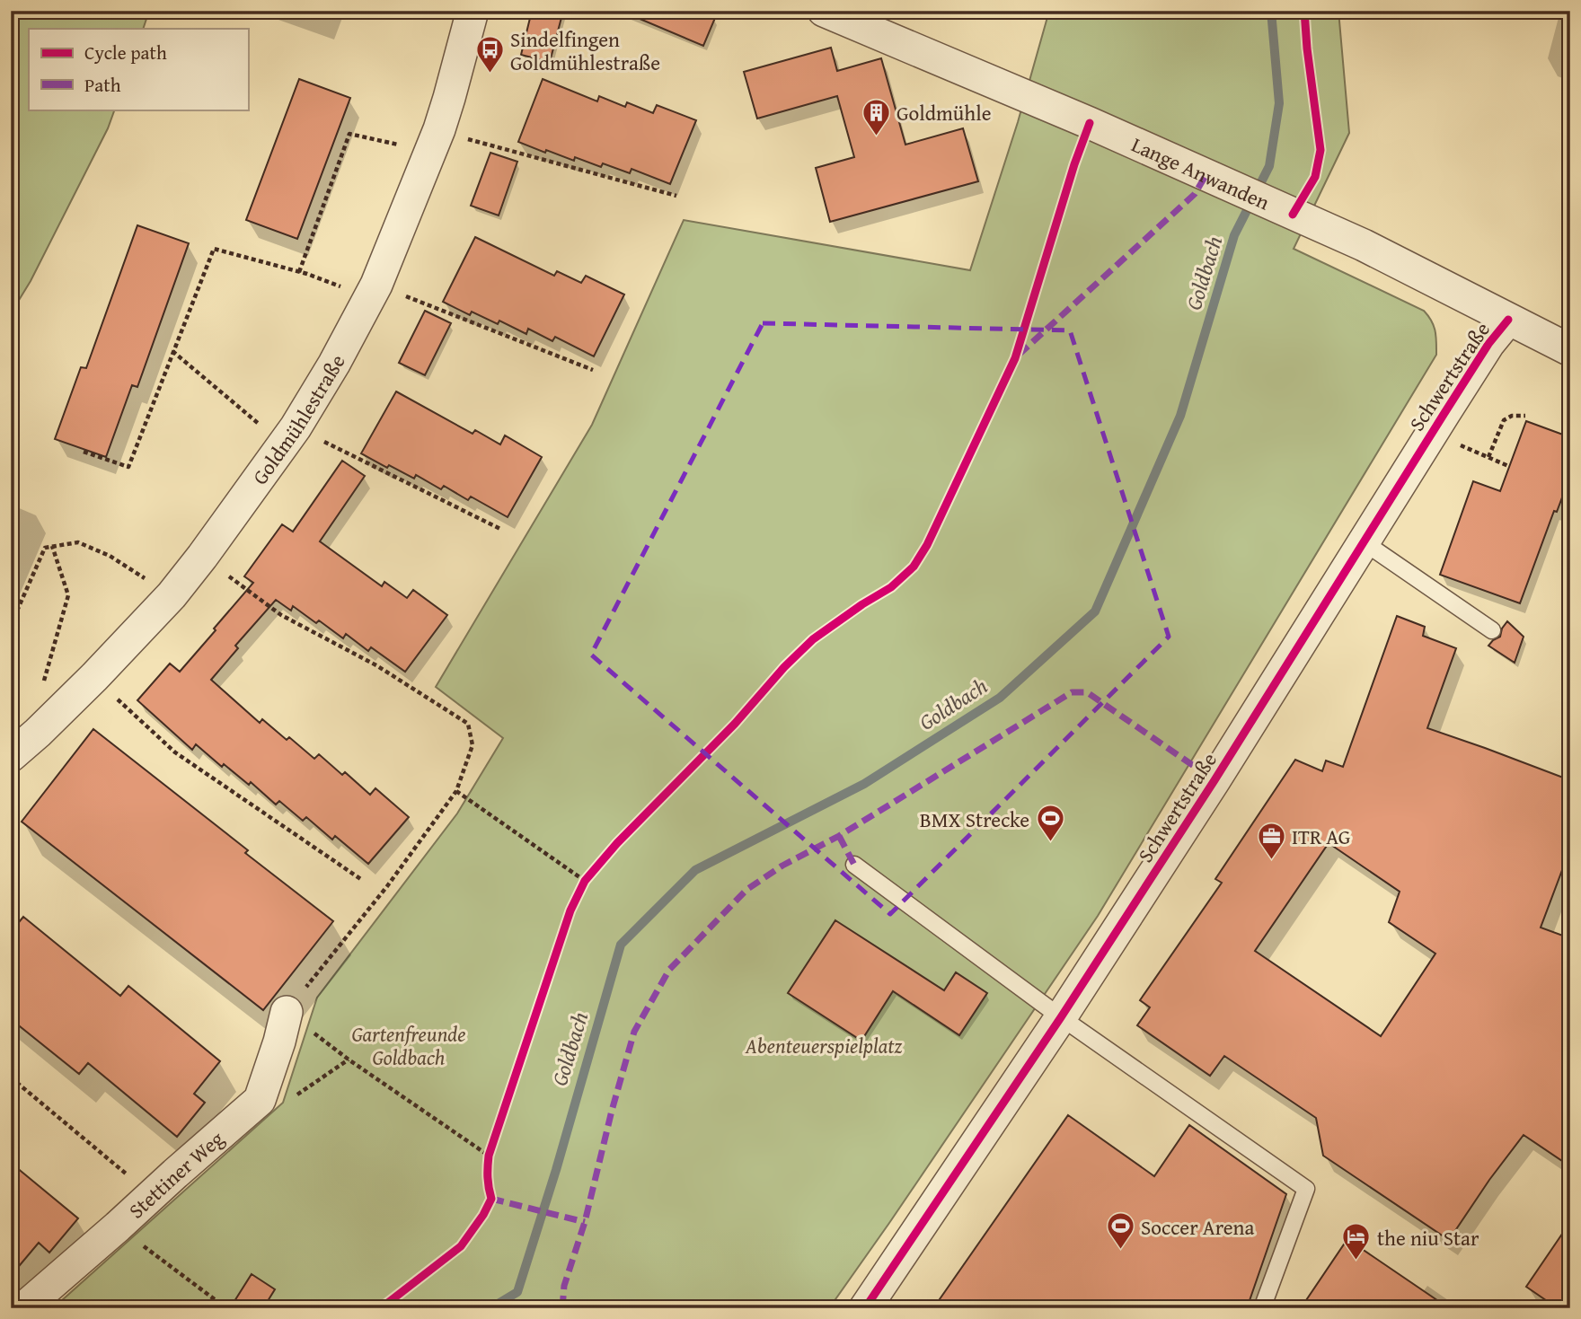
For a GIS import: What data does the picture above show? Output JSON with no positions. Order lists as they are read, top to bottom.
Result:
{
  "streets": {
    "street": [
      "Lange Anwanden",
      "Schwertstraße",
      "Goldmühlestraße",
      "Stettiner Weg"
    ]
  },
  "crossings": [
    ["Lange Anwanden", "Schwertstraße"]
  ],
  "water": ["Goldbach"],
  "parks": ["Gartenfreunde Goldbach", "Abenteuerspielplatz"],
  "places": {
    "bus stop": ["Sindelfingen Goldmühlestraße"],
    "building": ["Goldmühle"],
    "sports": ["BMX Strecke", "Soccer Arena"],
    "office": ["ITR AG"],
    "hotel": ["the niu Star"]
  },
  "legend": ["Cycle path", "Path"]
}
